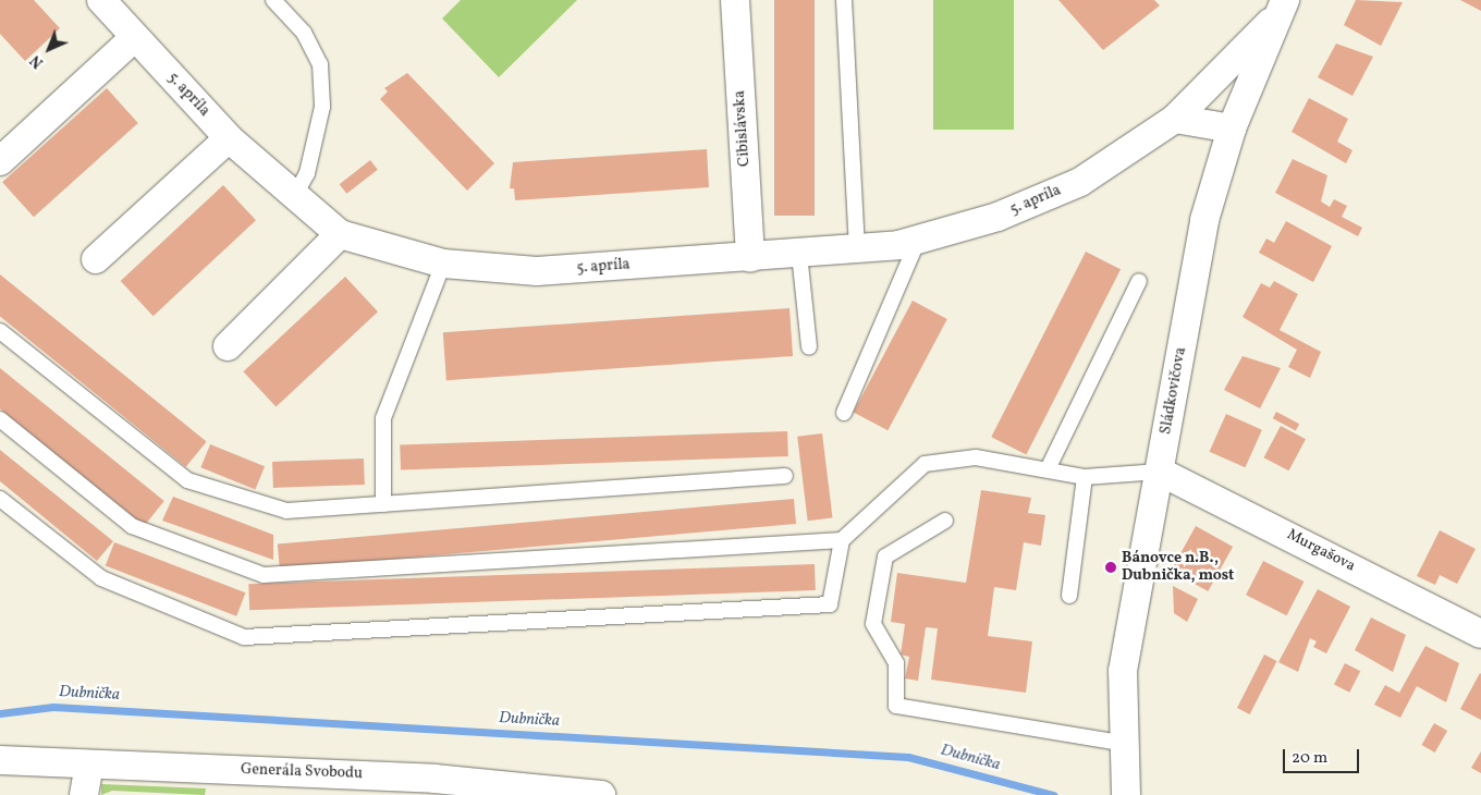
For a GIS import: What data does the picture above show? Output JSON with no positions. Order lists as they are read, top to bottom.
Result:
{
  "streets": {
    "street": [
      "5. apríla",
      "Cibislávska",
      "Sládkovičova",
      "Murgašova",
      "Generála Svobodu"
    ]
  },
  "crossings": [
    ["5. apríla", "Cibislávska"],
    ["5. apríla", "Sládkovičova"],
    ["Sládkovičova", "Murgašova"]
  ],
  "water": ["Dubnička"],
  "places": ["Bánovce n.B., Dubnička, most"],
  "scale_bar": "20 m",
  "north": "bottom left"
}
